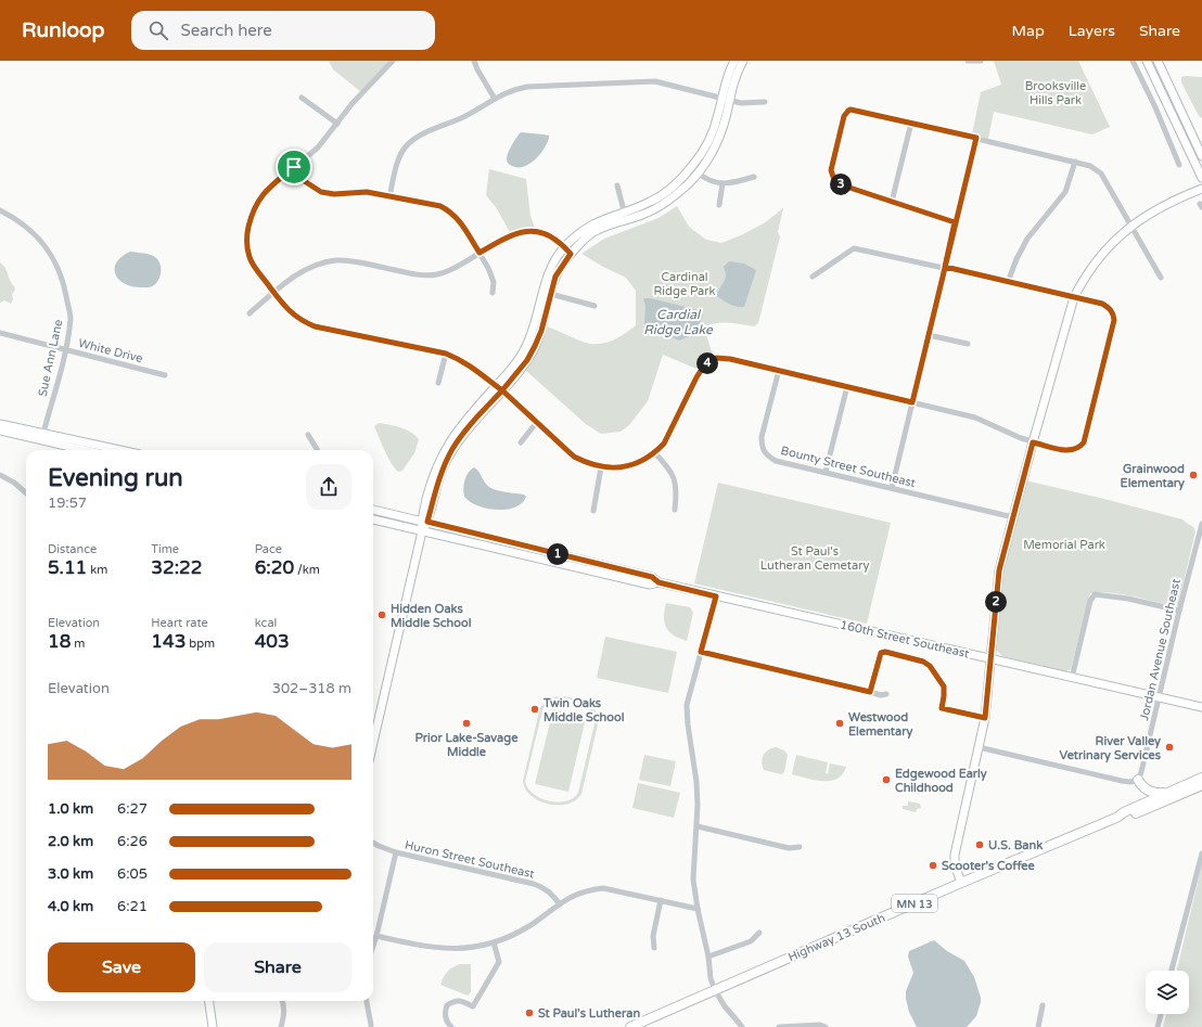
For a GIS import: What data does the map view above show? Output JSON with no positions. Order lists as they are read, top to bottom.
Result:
{
  "streets": {
    "main road": ["MN 13", "Highway 13 South"],
    "street": [
      "White Drive",
      "Sue Ann Lane",
      "Bounty Street Southeast",
      "160th Street Southeast",
      "Jordan Avenue Southeast",
      "Huron Street Southeast"
    ]
  },
  "crossings": [
    ["White Drive", "Sue Ann Lane"],
    ["160th Street Southeast", "Jordan Avenue Southeast"]
  ],
  "water": ["Cardial Ridge Lake"],
  "parks": [
    "Brooksville Hills Park",
    "Cardinal Ridge Park",
    "Memorial Park",
    "St Paul's Lutheran Cemetary"
  ],
  "places": [
    "Grainwood Elementary",
    "Hidden Oaks Middle School",
    "Twin Oaks Middle School",
    "Prior Lake-Savage Middle",
    "Westwood Elementary",
    "River Valley Vetrinary Services",
    "Edgewood Early Childhood",
    "U.S. Bank",
    "Scooter's Coffee",
    "St Paul's Lutheran"
  ],
  "page": {
    "header": "Runloop",
    "search": "Search here",
    "nav": ["Map", "Layers", "Share"],
    "pins": [
      "3",
      "4",
      "1",
      "2"
    ],
    "heading": ["Evening run", "19:57"],
    "stats": [
      ["Distance", "5.11 km"],
      ["Time", "32:22"],
      ["Pace", "6:20 /km"],
      ["Elevation", "18 m"],
      ["Heart rate", "143 bpm"],
      ["kcal", "403"]
    ],
    "chart": ["Elevation", "302–318 m"],
    "list": [
      {
        "name": "1.0 km",
        "note": "6:27"
      },
      {
        "name": "2.0 km",
        "note": "6:26"
      },
      {
        "name": "3.0 km",
        "note": "6:05"
      },
      {
        "name": "4.0 km",
        "note": "6:21"
      }
    ],
    "buttons": ["Save", "Share"]
  }
}
